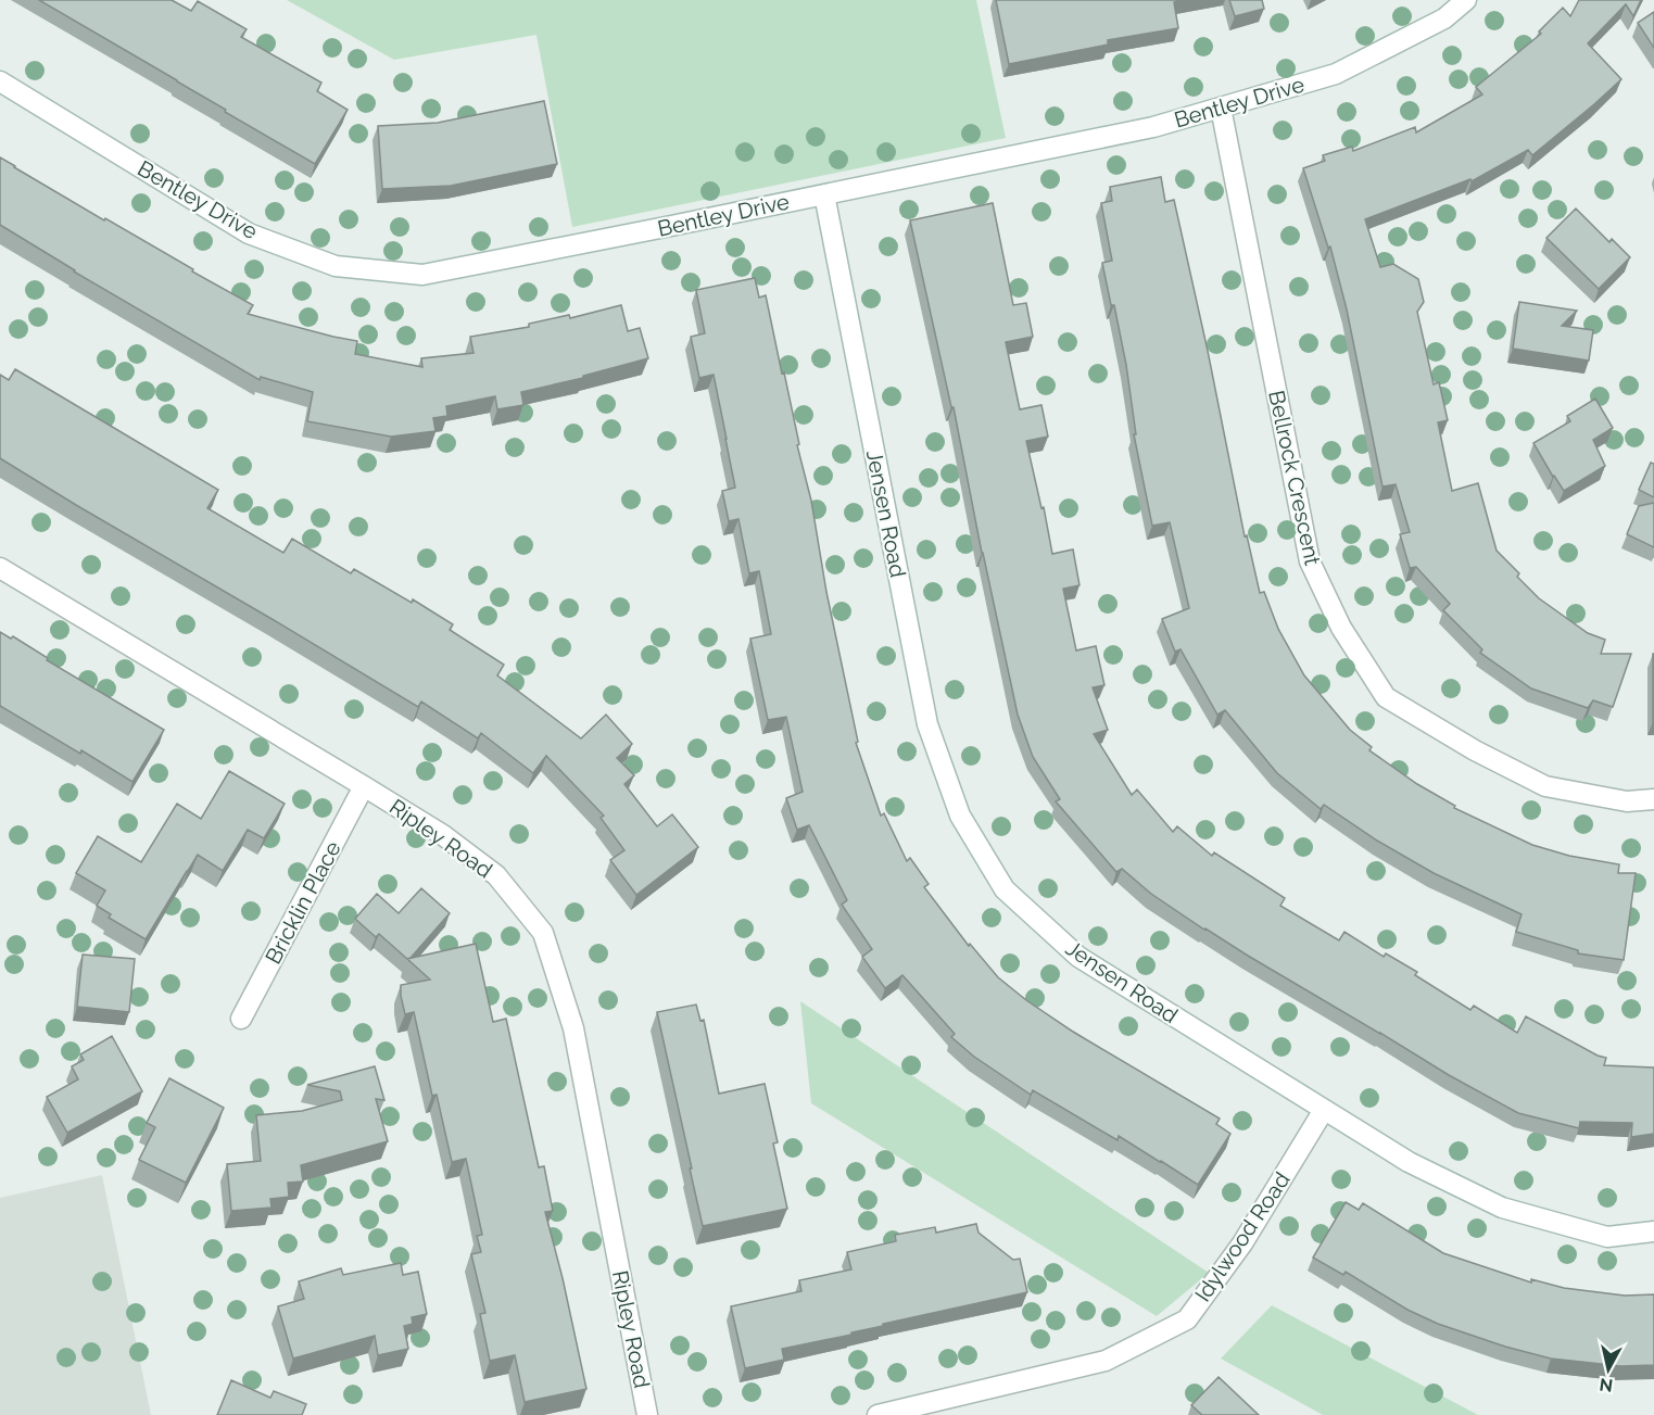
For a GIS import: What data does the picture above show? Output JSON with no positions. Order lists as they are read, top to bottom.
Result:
{
  "streets": {
    "street": [
      "Bentley Drive",
      "Bellrock Crescent",
      "Jensen Road",
      "Ripley Road",
      "Bricklin Place",
      "Idylwood Road"
    ]
  },
  "crossings": [
    ["Bentley Drive", "Bellrock Crescent"],
    ["Bentley Drive", "Jensen Road"],
    ["Jensen Road", "Idylwood Road"],
    ["Ripley Road", "Bricklin Place"]
  ],
  "north": "bottom"
}
